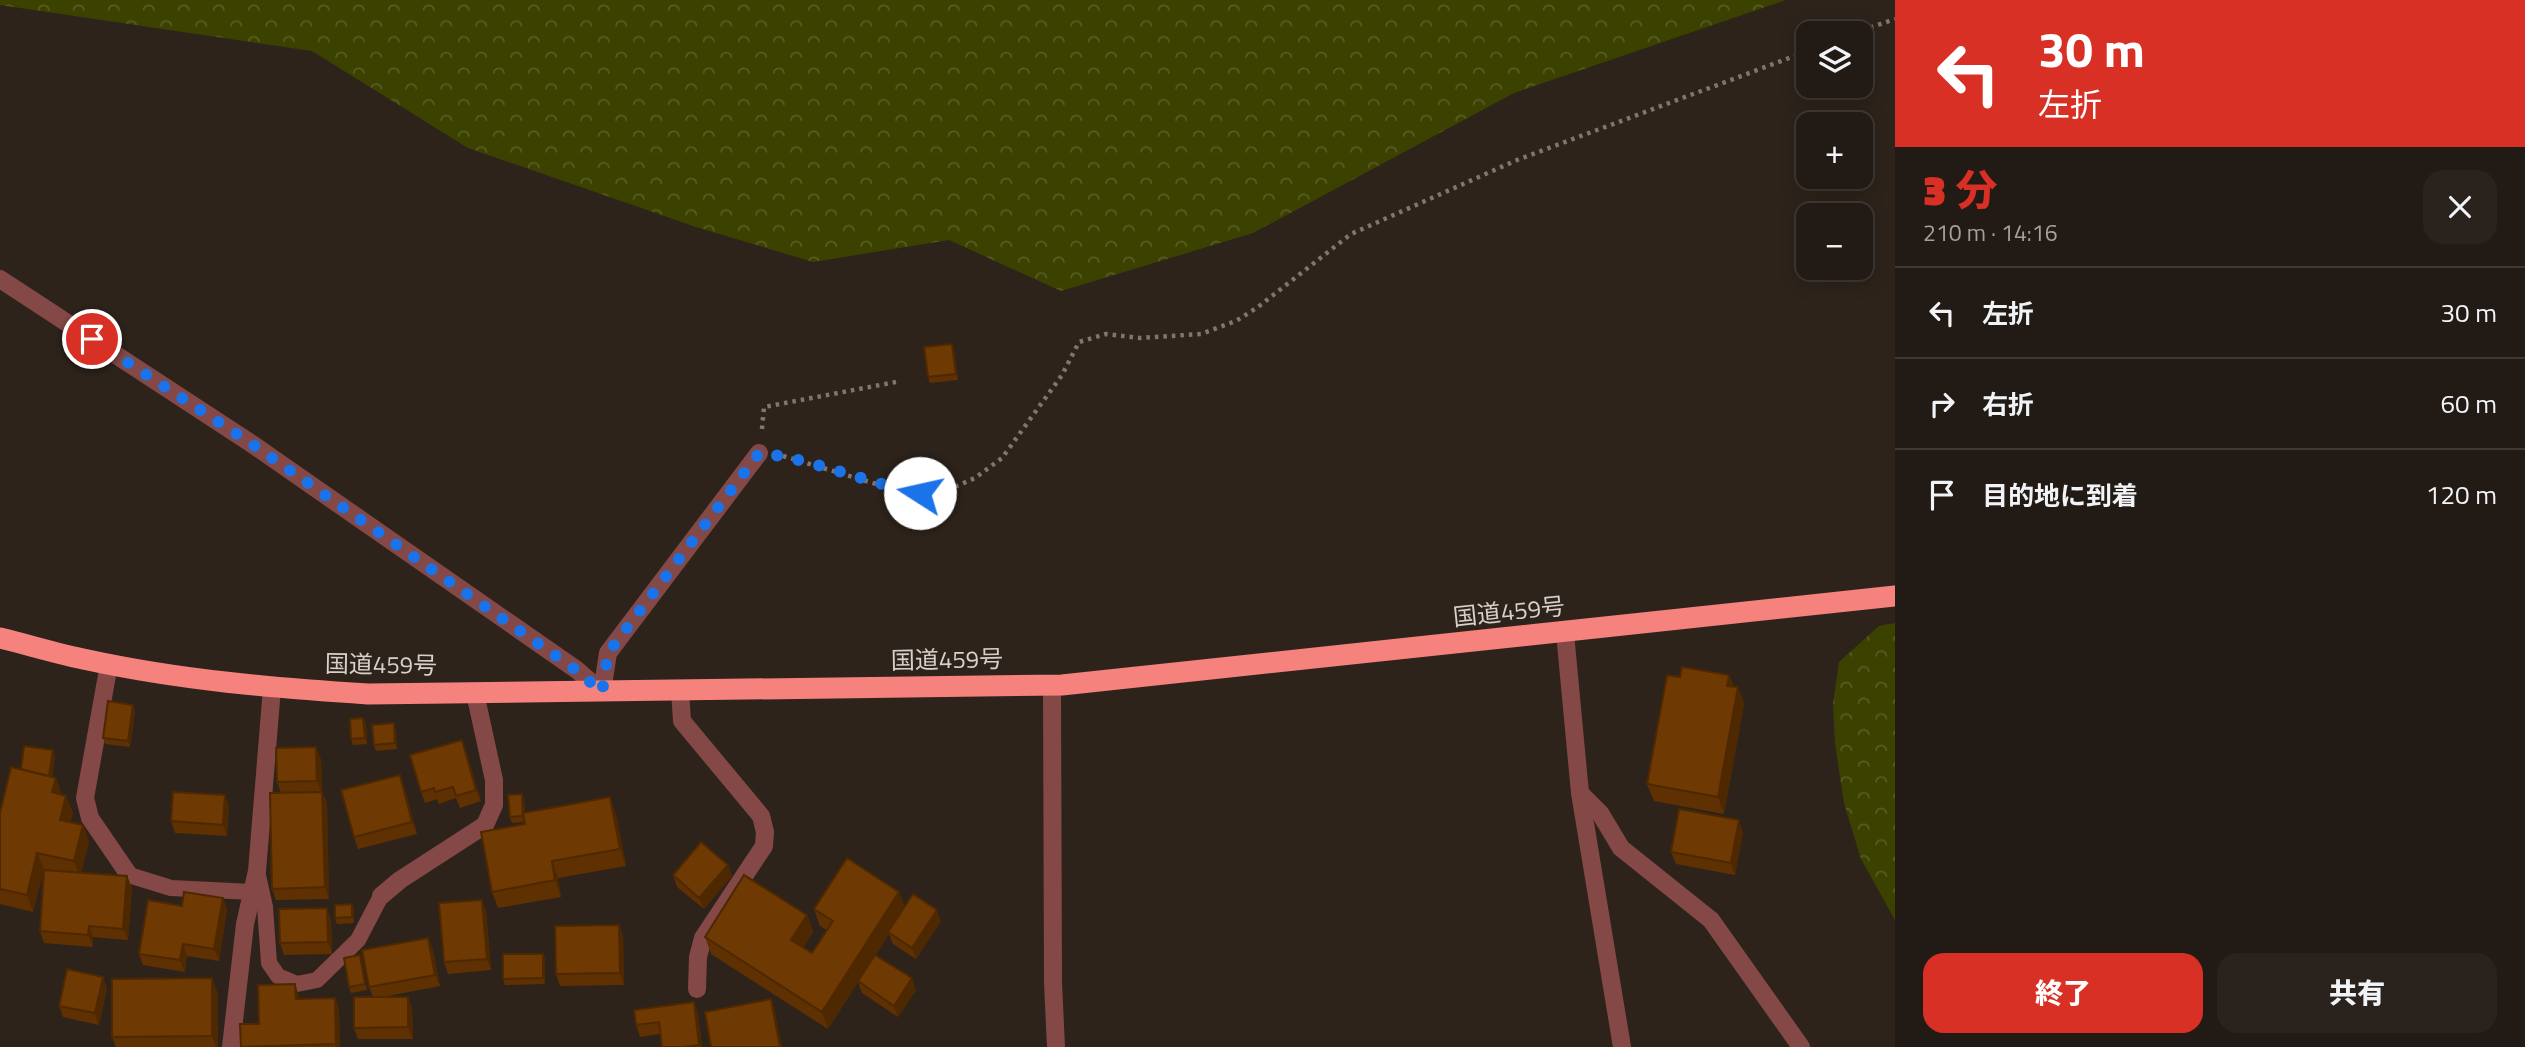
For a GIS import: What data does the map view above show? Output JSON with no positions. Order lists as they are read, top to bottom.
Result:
{
  "streets": {
    "highway": ["国道459号"]
  },
  "page": {
    "turn": ["30 m", "左折"],
    "map_buttons": ["+", "−"],
    "heading": ["3 分", "210 m · 14:16"],
    "list": [
      {
        "name": "左折",
        "value": "30 m"
      },
      {
        "name": "右折",
        "value": "60 m"
      },
      {
        "name": "目的地に到着",
        "value": "120 m"
      }
    ],
    "buttons": ["終了", "共有"]
  }
}
